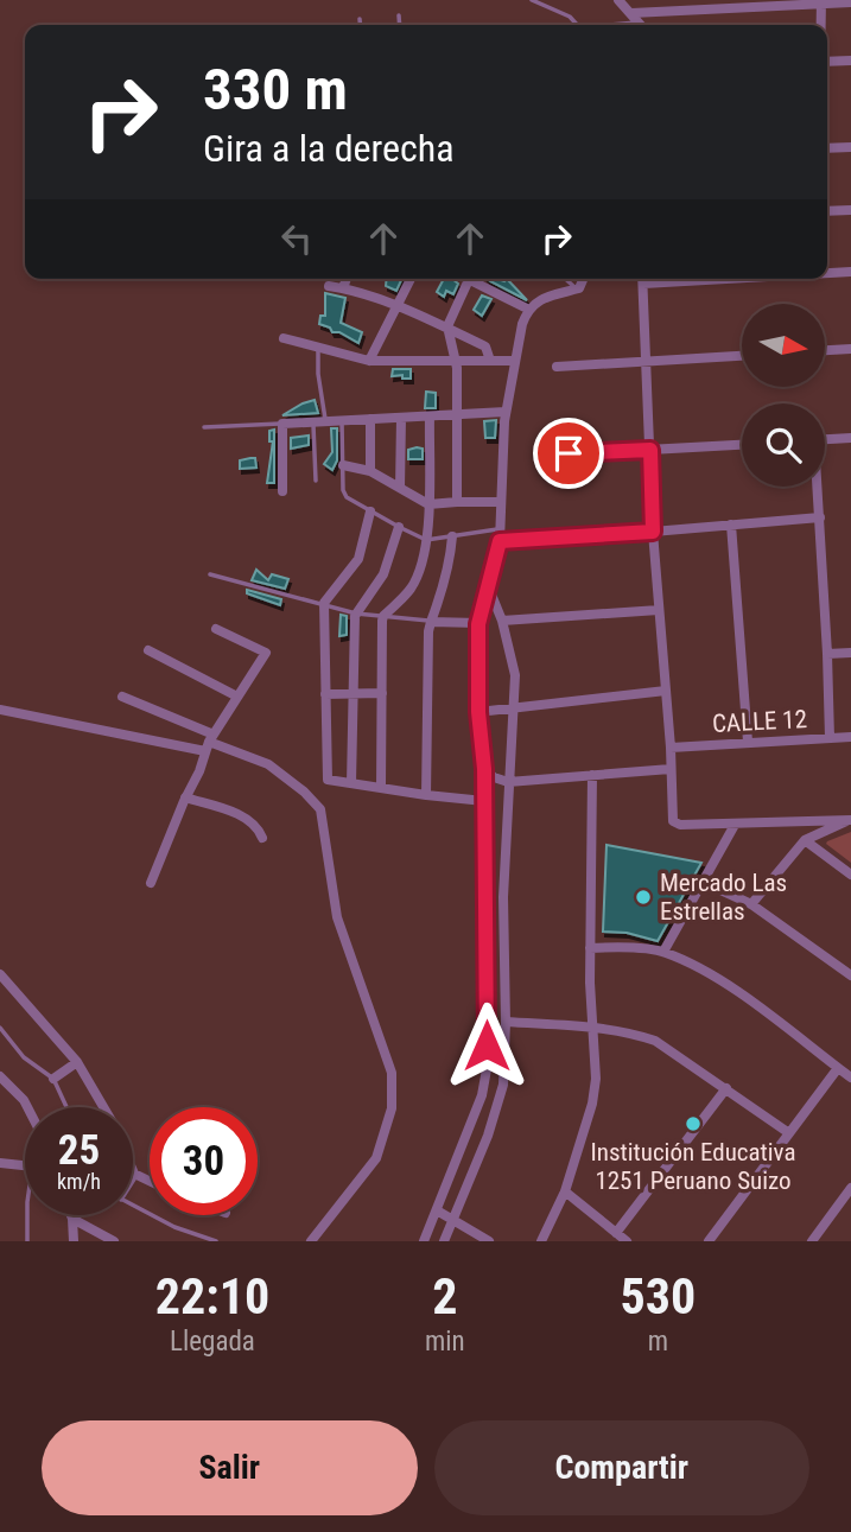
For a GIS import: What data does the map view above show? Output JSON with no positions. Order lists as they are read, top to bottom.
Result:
{
  "streets": {
    "street": ["CALLE 12"]
  },
  "places": ["Mercado Las Estrellas", "Institución Educativa 1251 Peruano Suizo"],
  "north": "right",
  "page": {
    "turn": ["330 m", "Gira a la derecha"],
    "speed": "25 km/h",
    "limit": "30",
    "eta": [
      "22:10",
      "Llegada",
      "2",
      "min",
      "530",
      "m"
    ],
    "buttons": ["Salir", "Compartir"]
  }
}
